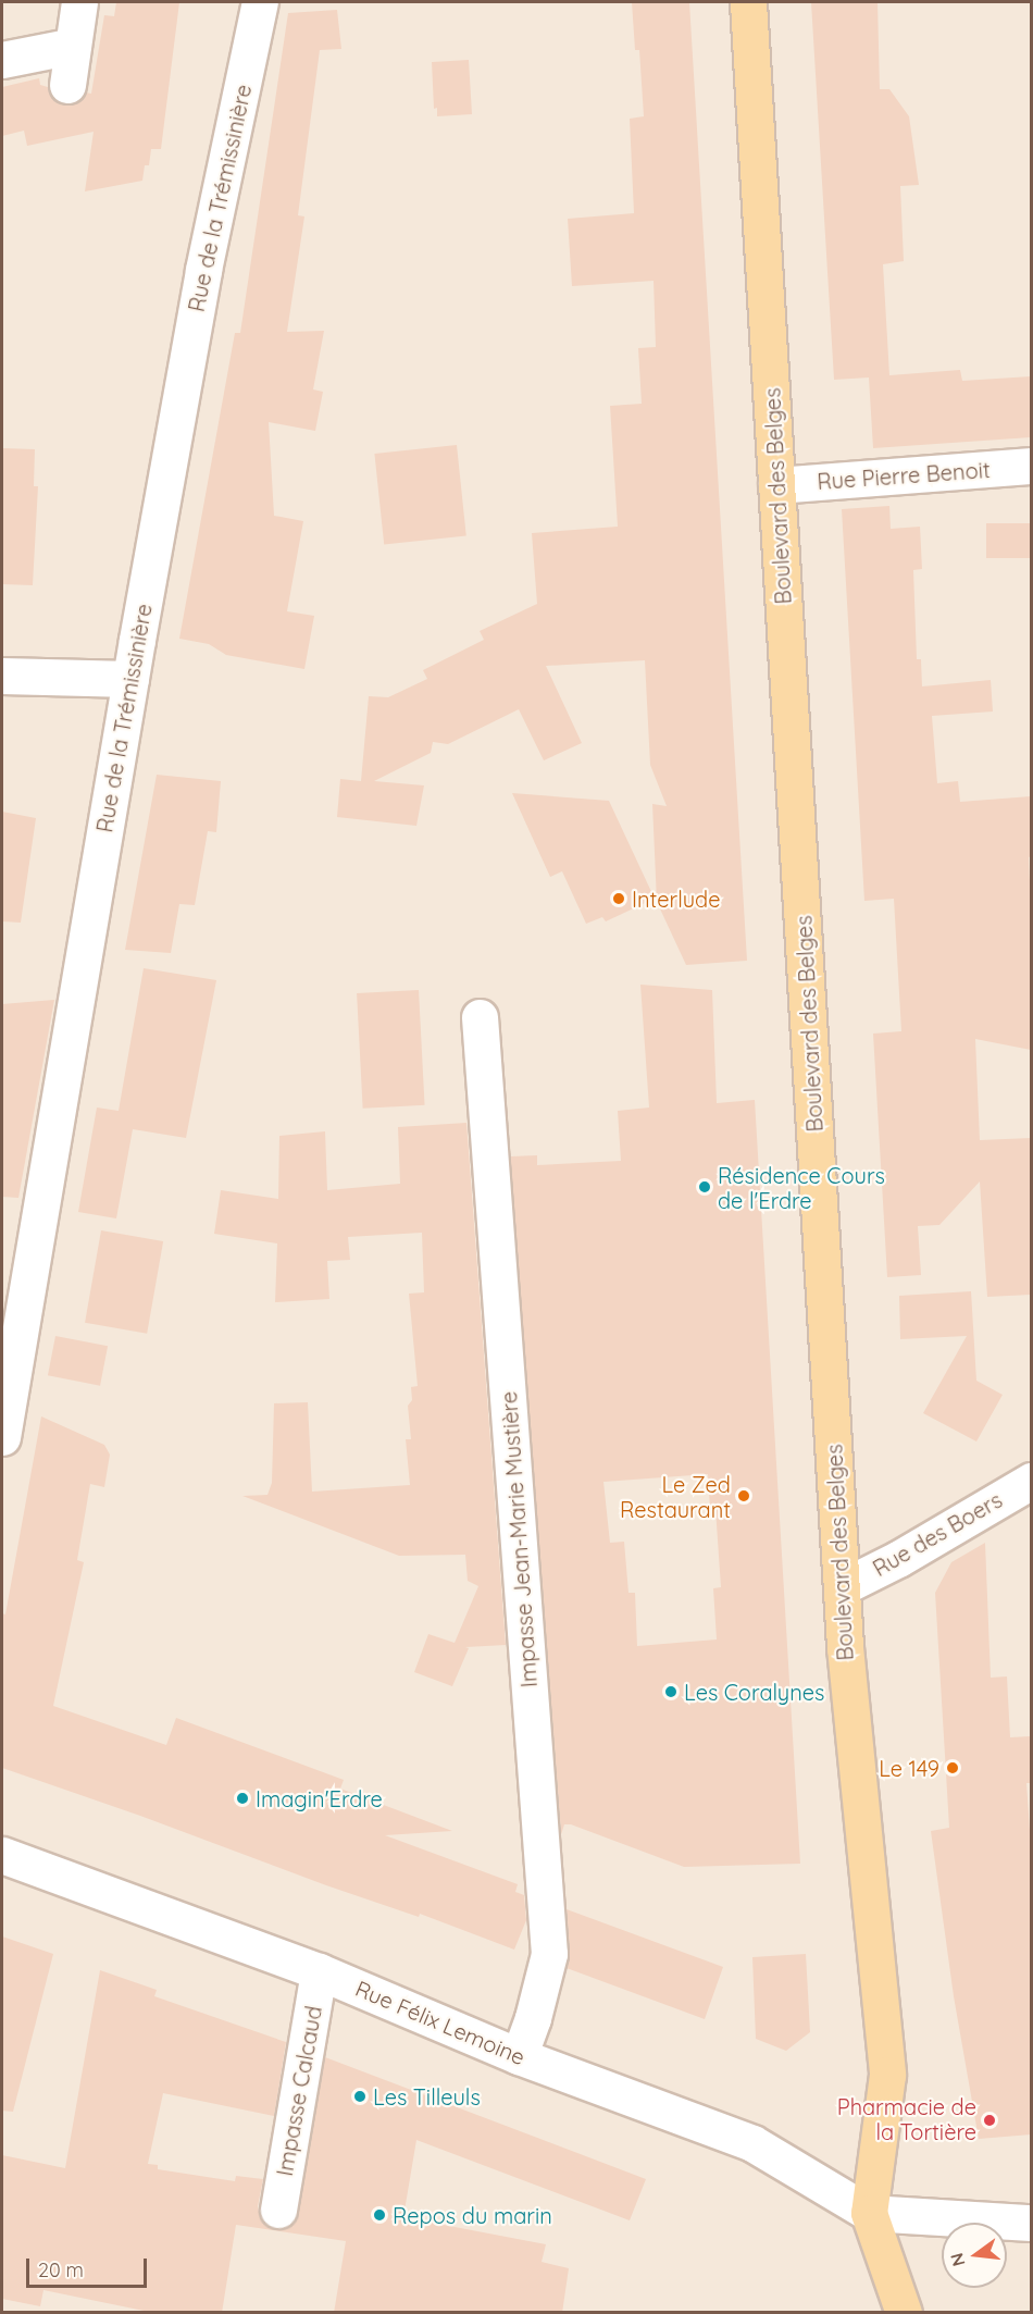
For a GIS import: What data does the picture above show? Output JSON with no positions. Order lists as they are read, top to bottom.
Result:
{
  "streets": {
    "main road": ["Boulevard des Belges"],
    "street": [
      "Rue de la Trémissinière",
      "Rue Pierre Benoit",
      "Rue des Boers",
      "Impasse Jean-Marie Mustière",
      "Rue Félix Lemoine",
      "Impasse Calcaud"
    ]
  },
  "crossings": [
    ["Rue Pierre Benoit", "Boulevard des Belges"],
    ["Boulevard des Belges", "Rue des Boers"],
    ["Boulevard des Belges", "Rue Félix Lemoine"],
    ["Impasse Jean-Marie Mustière", "Rue Félix Lemoine"],
    ["Rue Félix Lemoine", "Impasse Calcaud"]
  ],
  "places": [
    "Interlude",
    "Résidence Cours de l'Erdre",
    "Le Zed Restaurant",
    "Les Coralynes",
    "Le 149",
    "Imagin'Erdre",
    "Les Tilleuls",
    "Pharmacie de la Tortière",
    "Repos du marin"
  ],
  "scale_bar": "20 m",
  "north": "left"
}
